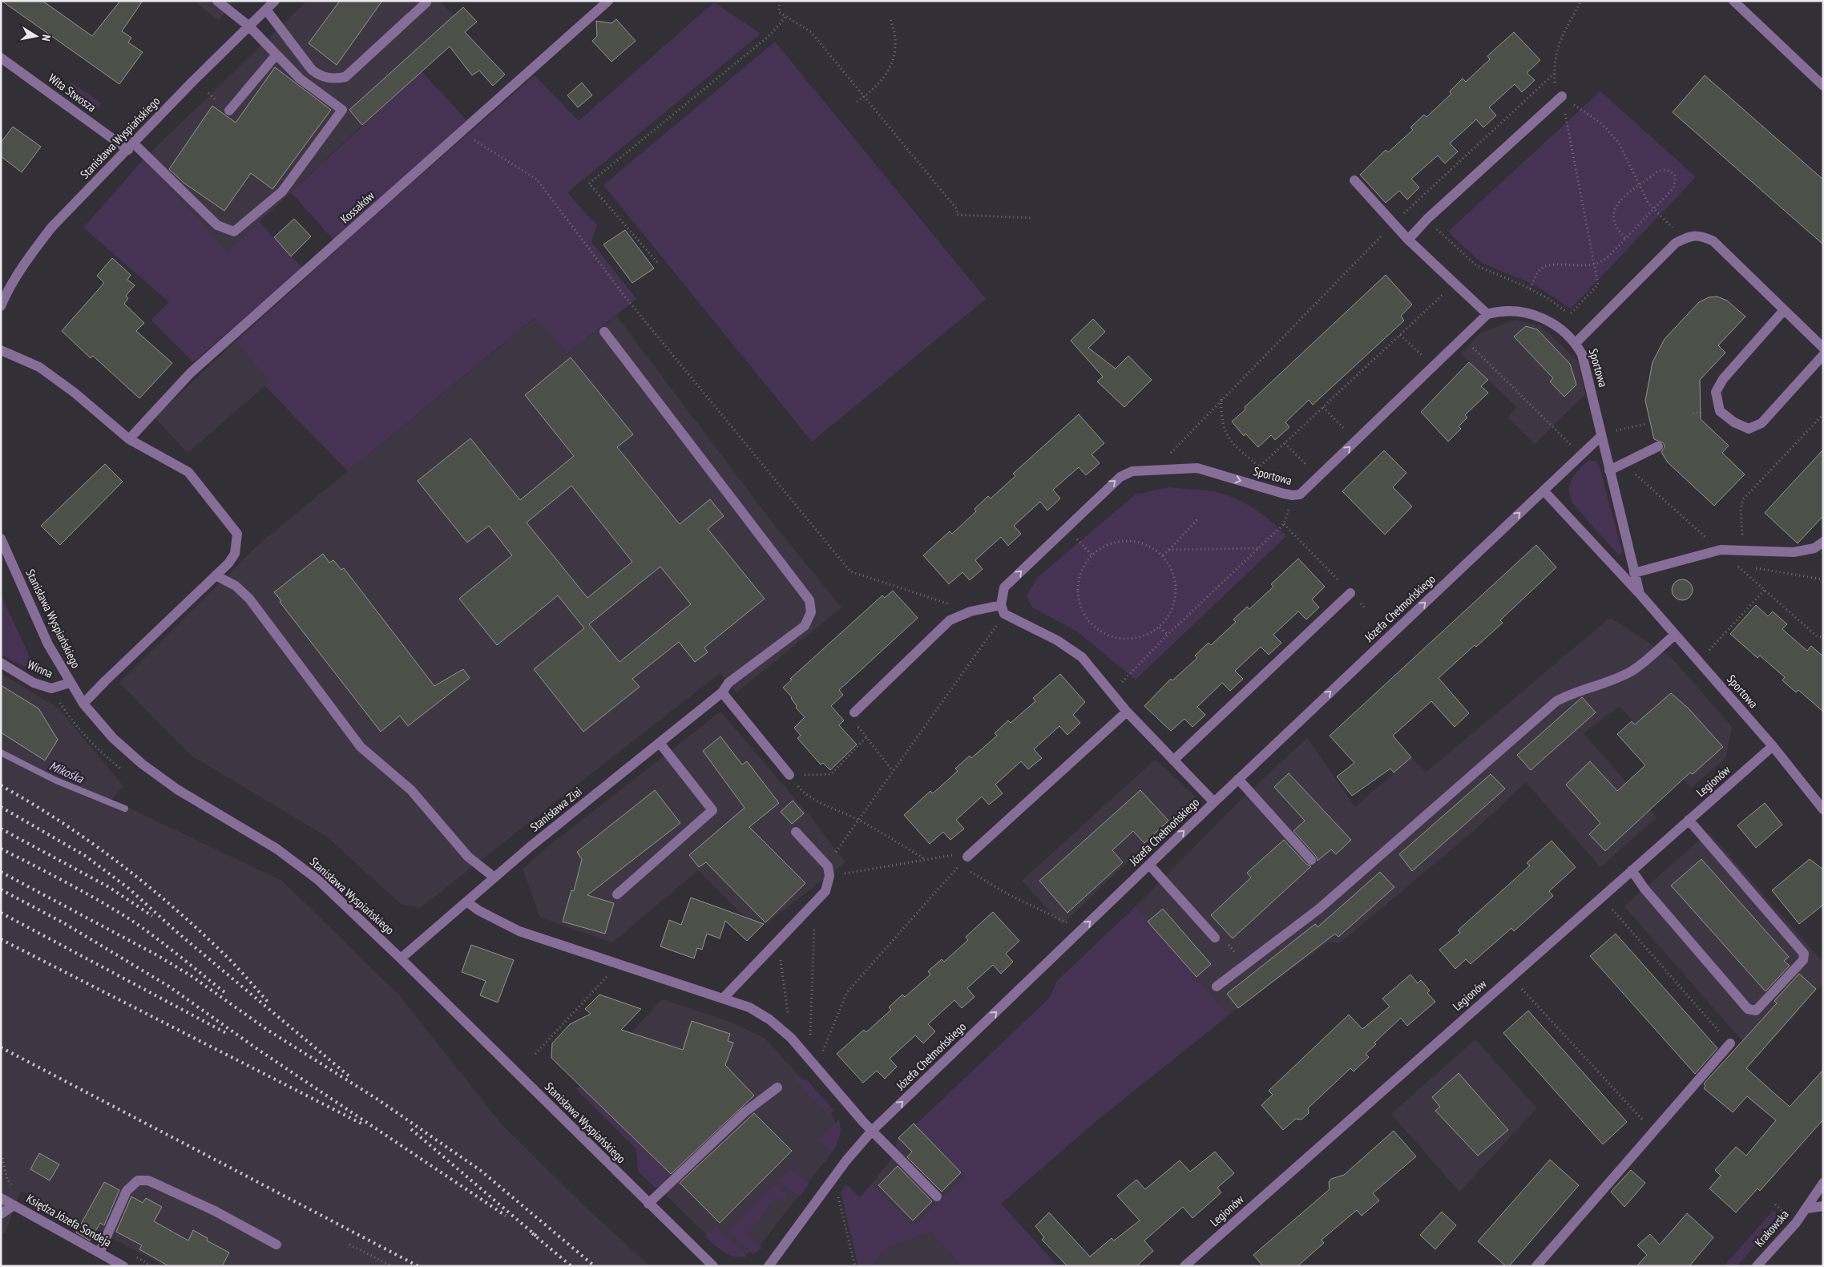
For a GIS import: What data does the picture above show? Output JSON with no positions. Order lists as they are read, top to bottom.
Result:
{
  "streets": {
    "street": [
      "Wita Stwosza",
      "Stanisława Wyspiańskiego",
      "Kossaków",
      "Sportowa",
      "Józefa Chełmońskiego",
      "Winna",
      "Legionów",
      "Stanisława Ziai",
      "Księdza Józefa Sondeja",
      "Krakowska"
    ]
  },
  "crossings": [
    ["Wita Stwosza", "Stanisława Wyspiańskiego"],
    ["Stanisława Wyspiańskiego", "Winna"],
    ["Stanisława Wyspiańskiego", "Stanisława Ziai"],
    ["Sportowa", "Józefa Chełmońskiego"],
    ["Sportowa", "Legionów"]
  ],
  "one_way": ["Józefa Chełmońskiego"],
  "water": ["Mikośka"],
  "north": "right"
}
